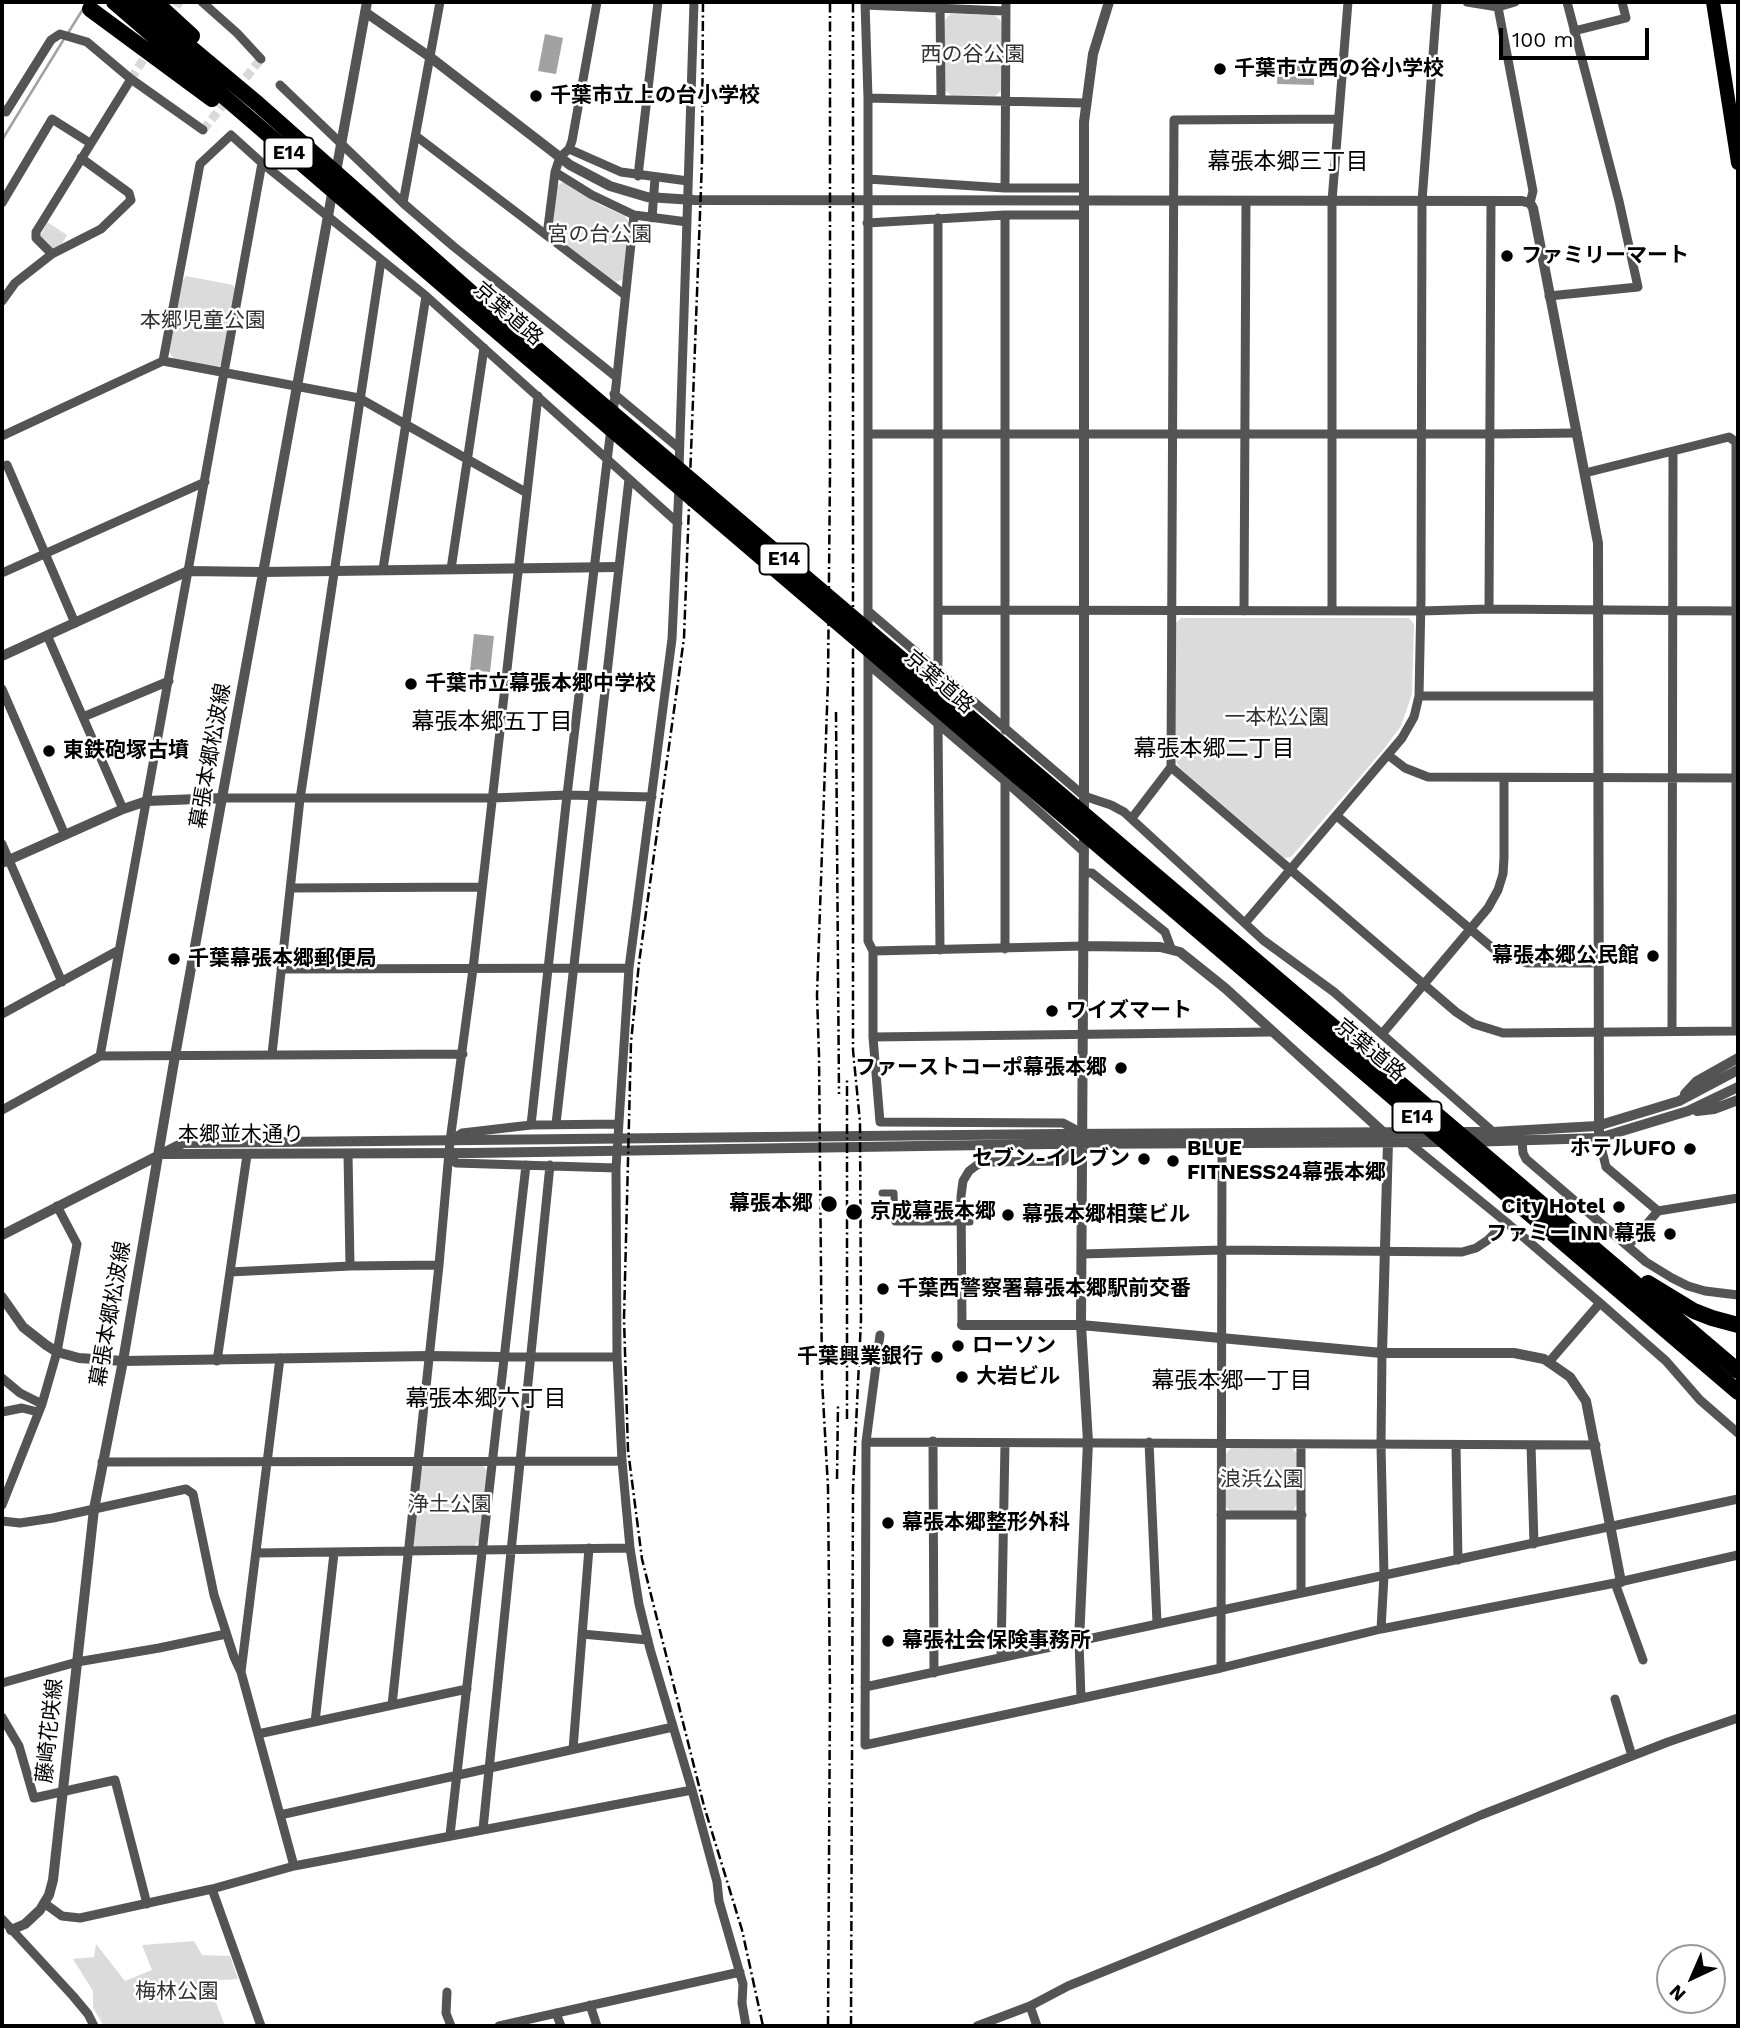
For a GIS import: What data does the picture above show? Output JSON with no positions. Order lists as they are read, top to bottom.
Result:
{
  "streets": {
    "highway": ["E14", "京葉道路"],
    "street": ["幕張本郷松波線", "本郷並木通り", "藤崎花咲線"]
  },
  "crossings": [
    ["幕張本郷松波線", "本郷並木通り"],
    ["幕張本郷松波線", "藤崎花咲線"]
  ],
  "districts": [
    "幕張本郷三丁目",
    "幕張本郷五丁目",
    "幕張本郷二丁目",
    "幕張本郷一丁目",
    "幕張本郷六丁目"
  ],
  "parks": [
    "西の谷公園",
    "宮の台公園",
    "本郷児童公園",
    "一本松公園",
    "浪浜公園",
    "浄土公園",
    "梅林公園"
  ],
  "places": [
    "千葉市立西の谷小学校",
    "千葉市立上の台小学校",
    "ファミリーマート",
    "千葉市立幕張本郷中学校",
    "東鉄砲塚古墳",
    "幕張本郷公民館",
    "千葉幕張本郷郵便局",
    "ワイズマート",
    "ファーストコーポ幕張本郷",
    "ホテルUFO",
    "セブン-イレブン",
    "BLUE FITNESS24幕張本郷",
    "幕張本郷",
    "City Hotel",
    "京成幕張本郷",
    "幕張本郷相葉ビル",
    "ファミーINN 幕張",
    "千葉西警察署幕張本郷駅前交番",
    "ローソン",
    "千葉興業銀行",
    "大岩ビル",
    "幕張本郷整形外科",
    "幕張社会保険事務所"
  ],
  "scale_bar": "100 m",
  "north": "bottom left"
}
